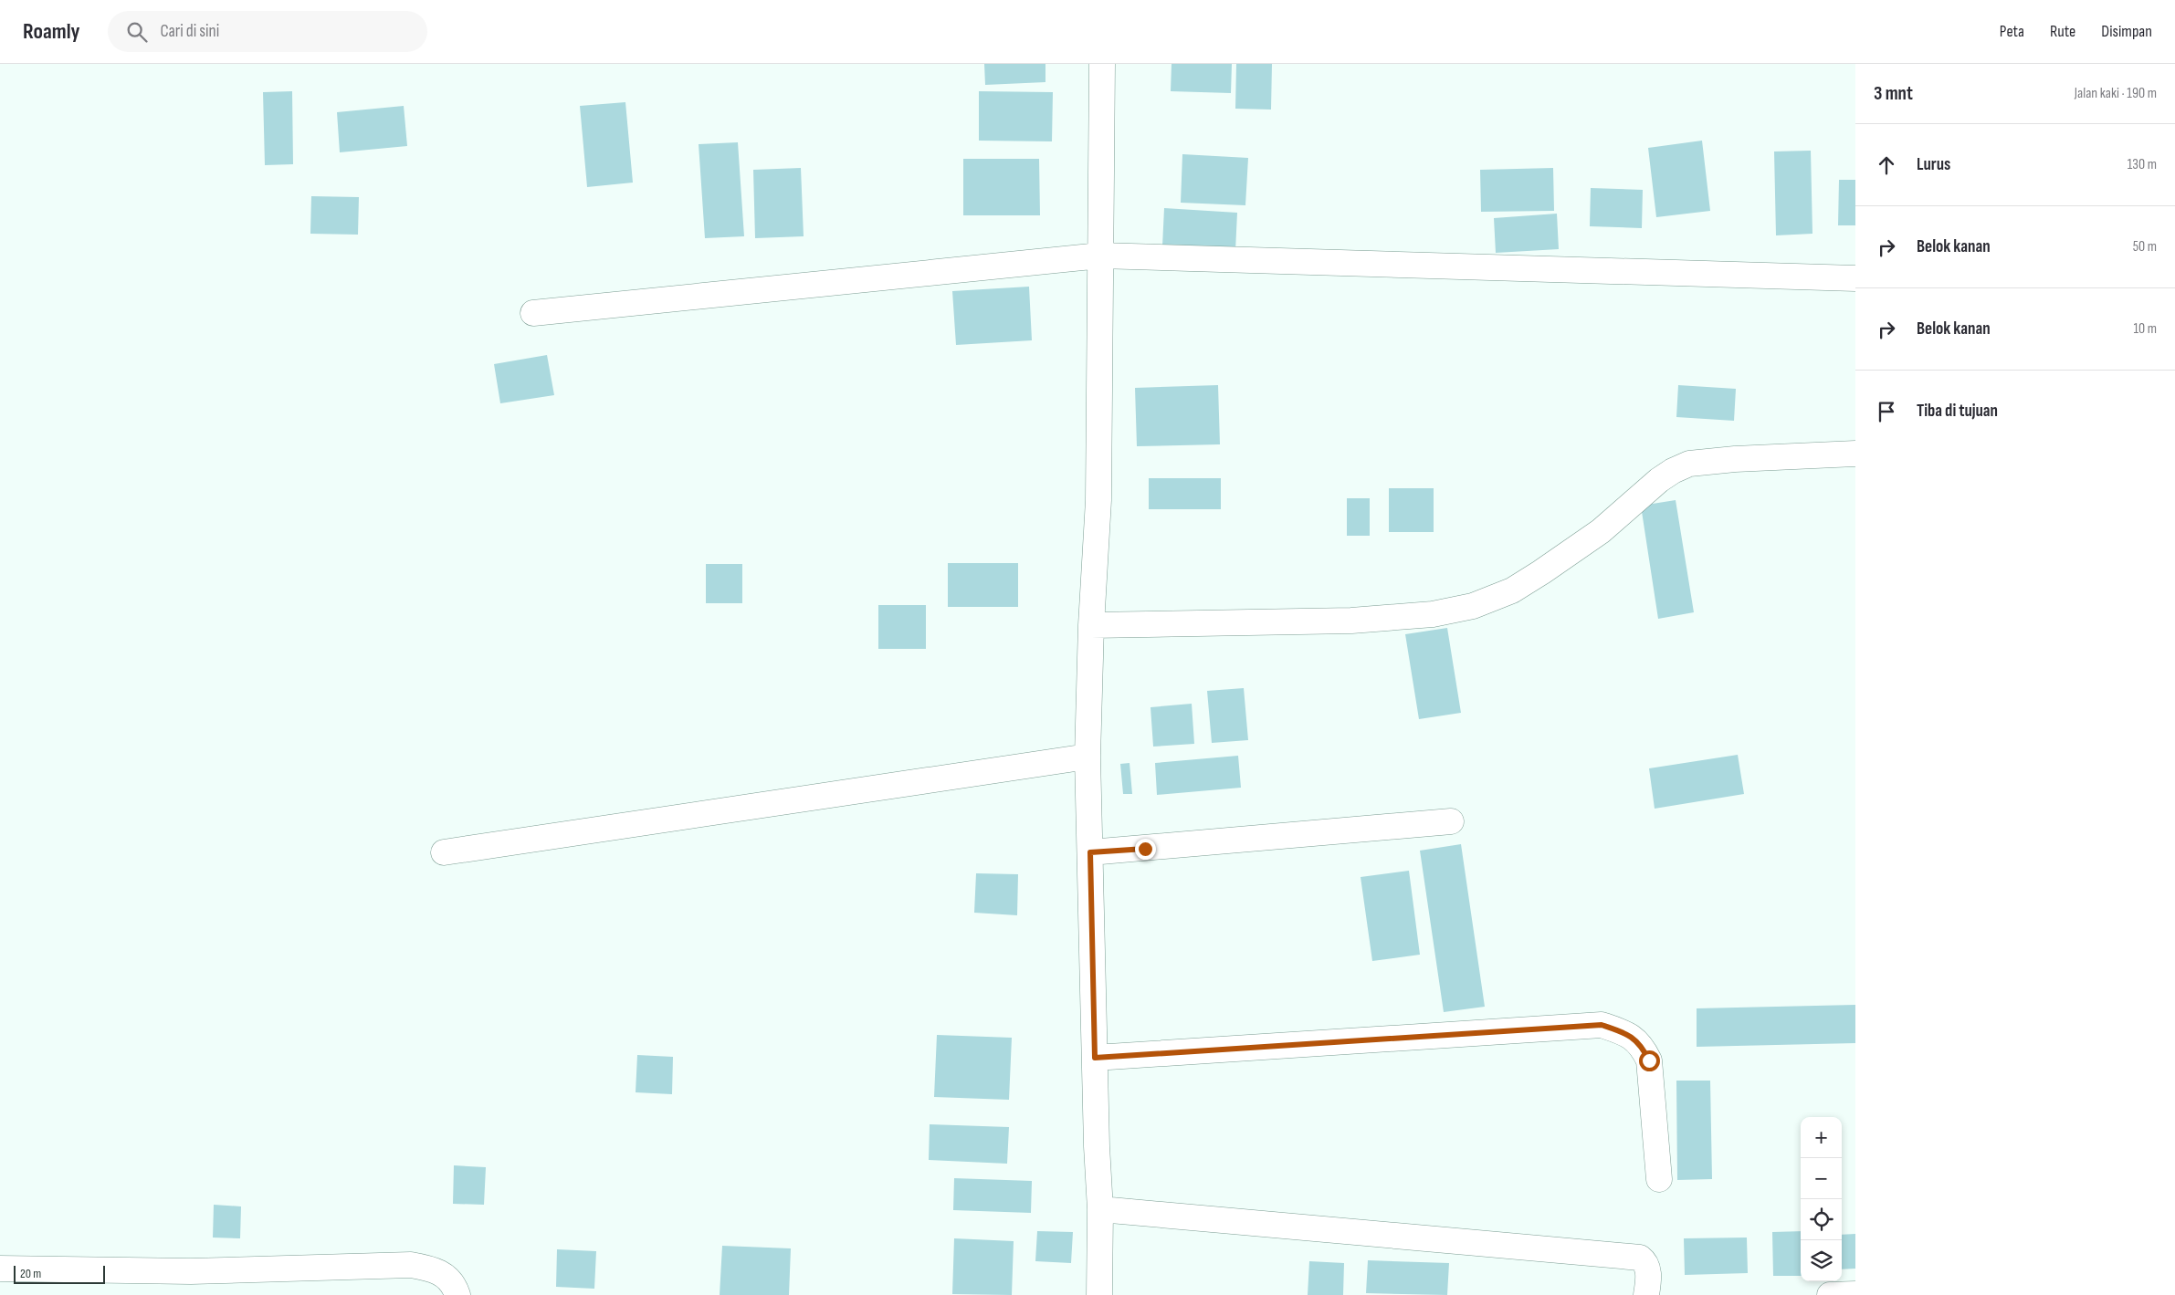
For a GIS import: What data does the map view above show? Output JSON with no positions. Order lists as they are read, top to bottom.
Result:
{
  "scale_bar": "20 m",
  "page": {
    "header": "Roamly",
    "search": "Cari di sini",
    "nav": ["Peta", "Rute", "Disimpan"],
    "heading": ["3 mnt", "Jalan kaki · 190 m"],
    "list": [
      ["Lurus", "130 m"],
      ["Belok kanan", "50 m"],
      ["Belok kanan", "10 m"],
      "Tiba di tujuan"
    ],
    "map_buttons": ["+", "−"],
    "scale": "20 m"
  }
}
